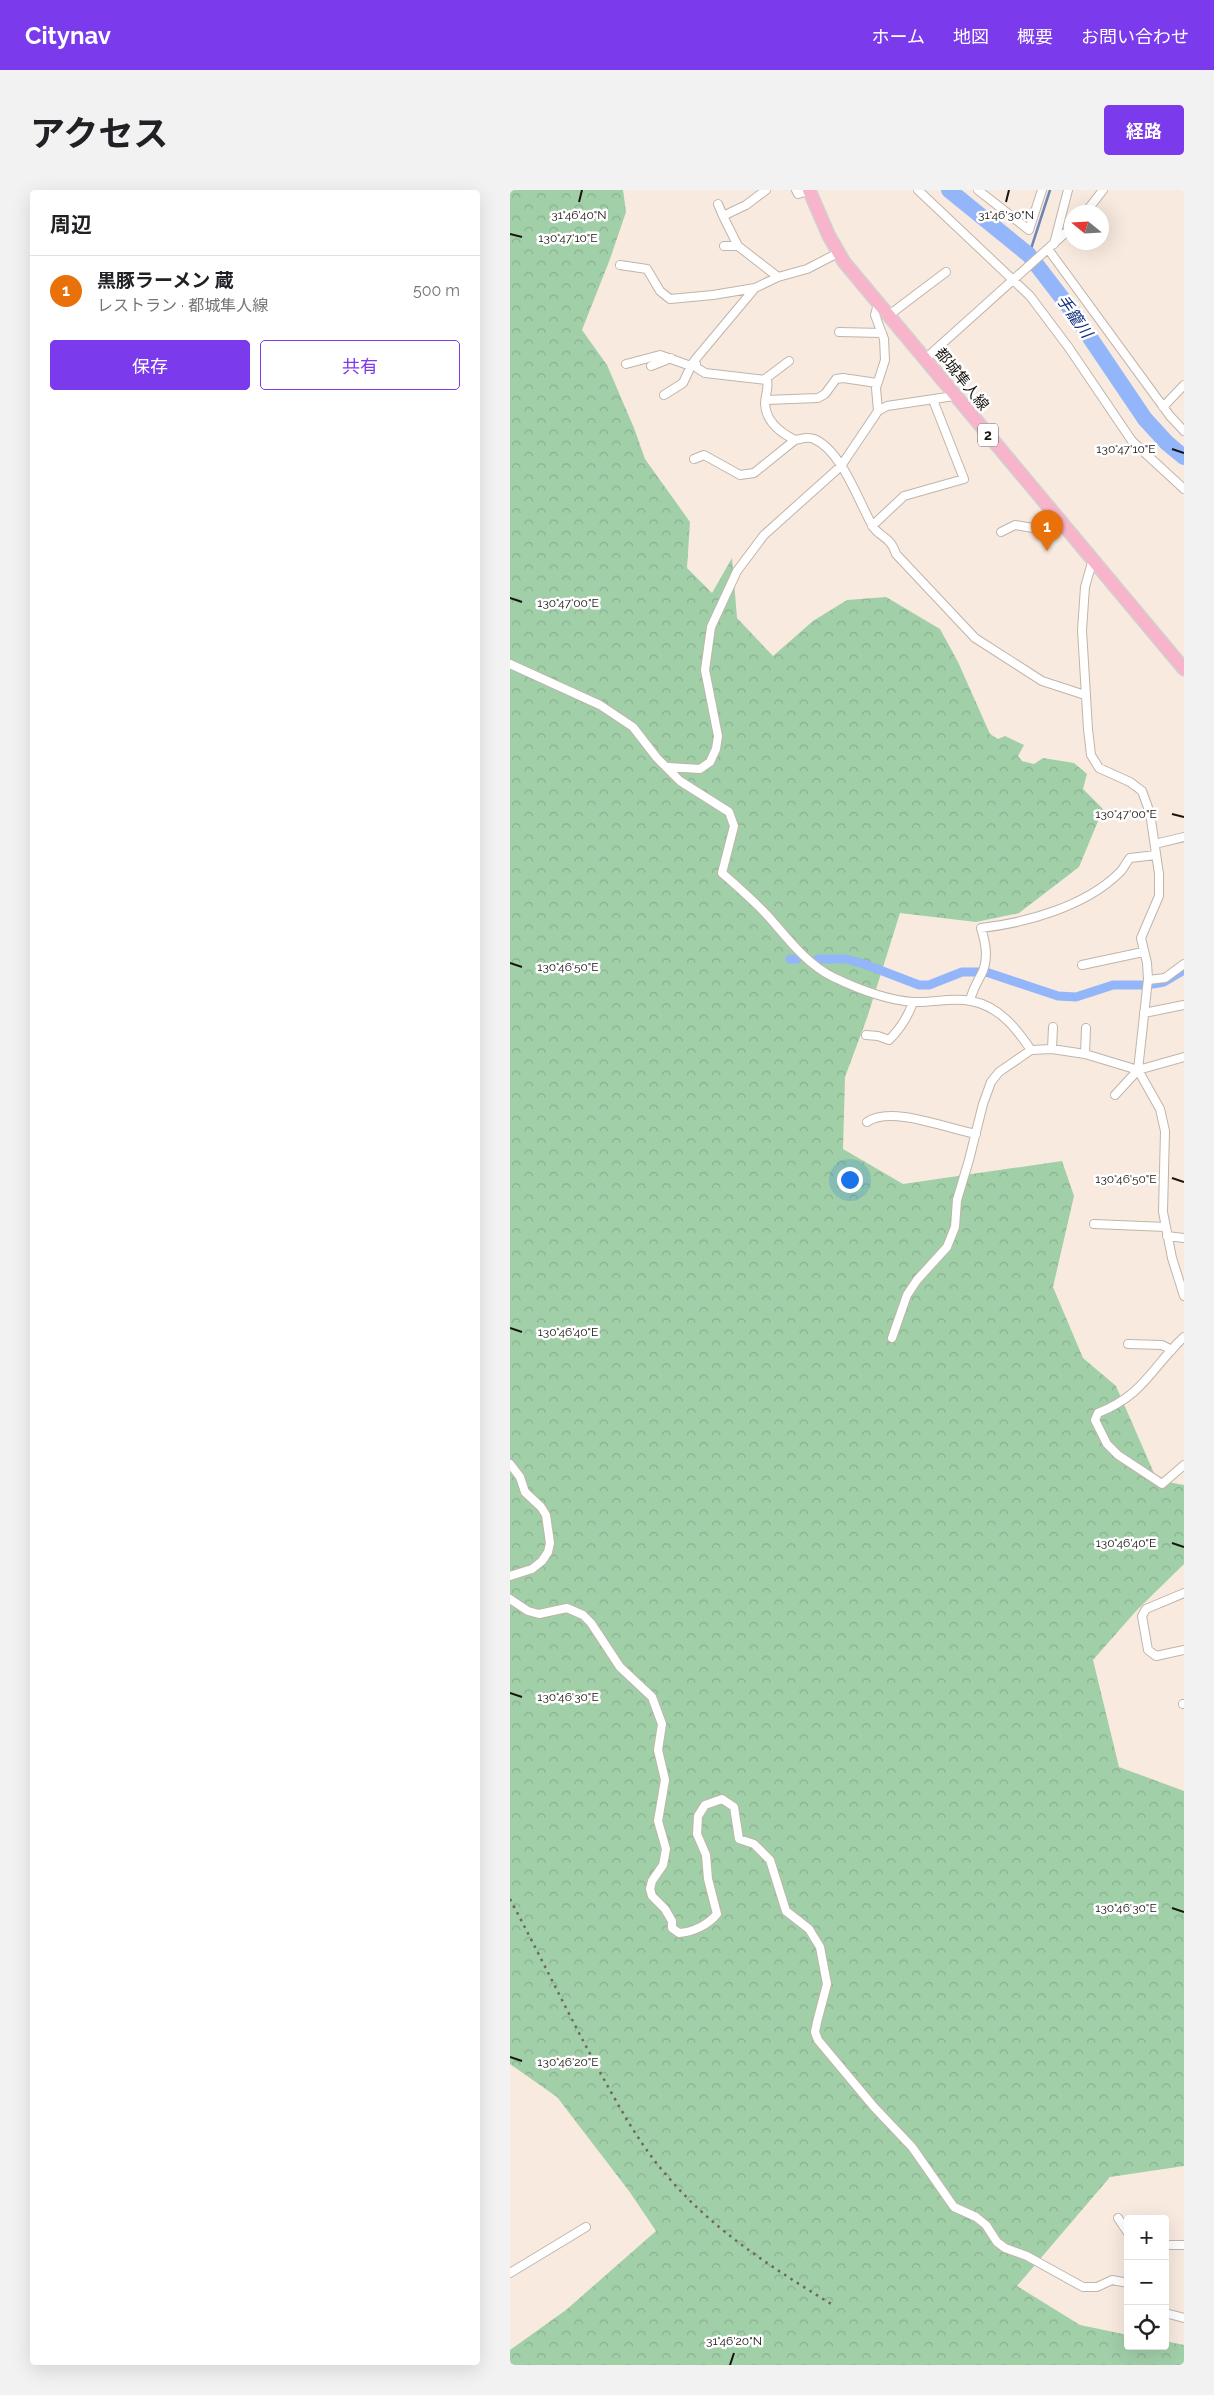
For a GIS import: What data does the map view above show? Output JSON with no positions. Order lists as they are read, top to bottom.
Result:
{
  "streets": {
    "main road": ["都城隼人線", "2"]
  },
  "water": ["手籠川"],
  "north": "left",
  "page": {
    "header": "Citynav",
    "nav": [
      "ホーム",
      "地図",
      "概要",
      "お問い合わせ"
    ],
    "title": "アクセス",
    "buttons": [
      "経路",
      ["保存", "共有"]
    ],
    "heading": "周辺",
    "list": [
      {
        "mark": "1",
        "name": "黒豚ラーメン 蔵",
        "note": "レストラン · 都城隼人線",
        "value": "500 m"
      }
    ],
    "pins": "1",
    "map_buttons": ["+", "−"]
  },
  "coordinates": [
    "31°46'40\"N",
    "31°46'30\"N",
    "130°47'10\"E",
    "130°47'00\"E",
    "130°46'50\"E",
    "130°46'40\"E",
    "130°46'30\"E",
    "130°46'20\"E",
    "31°46'20\"N"
  ]
}
